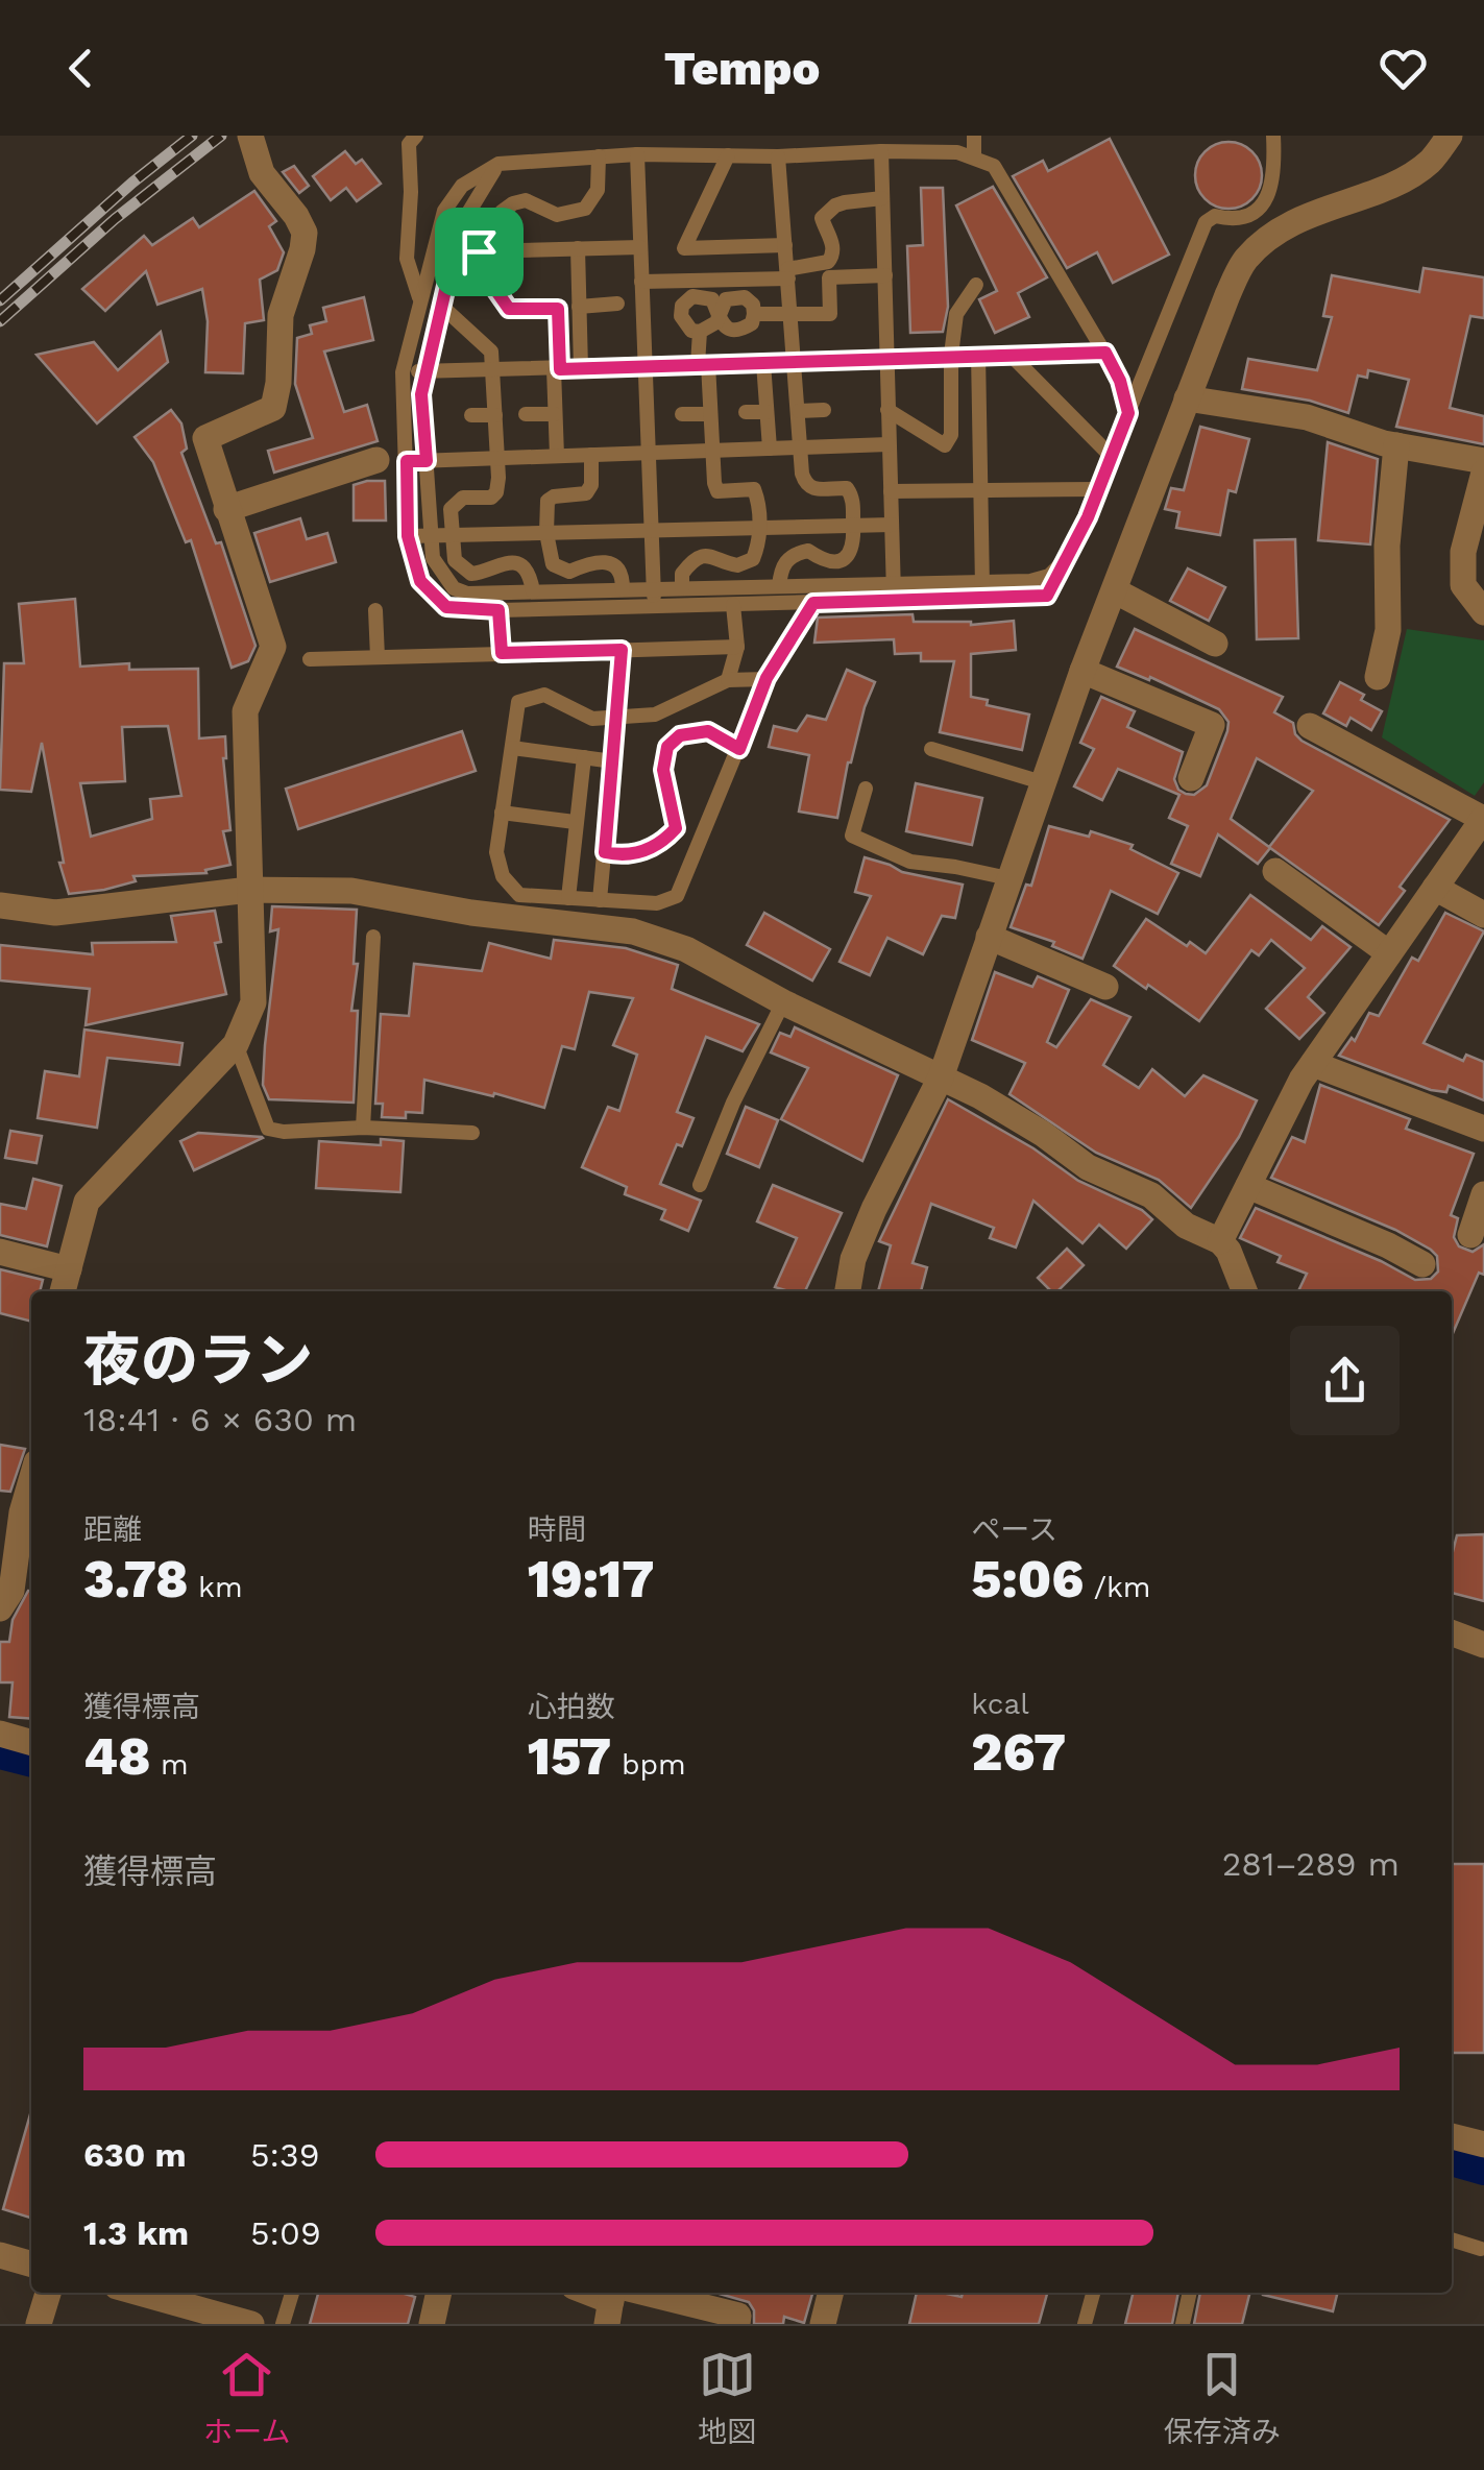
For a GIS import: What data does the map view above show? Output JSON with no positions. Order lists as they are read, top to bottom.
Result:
{
  "page": {
    "header": "Tempo",
    "heading": ["夜のラン", "18:41 · 6 × 630 m"],
    "stats": [
      ["距離", "3.78 km"],
      ["時間", "19:17"],
      ["ペース", "5:06 /km"],
      ["獲得標高", "48 m"],
      ["心拍数", "157 bpm"],
      ["kcal", "267"]
    ],
    "chart": ["獲得標高", "281–289 m"],
    "list": [
      {
        "name": "630 m",
        "note": "5:39"
      },
      {
        "name": "1.3 km",
        "note": "5:09"
      }
    ],
    "tabs": ["ホーム", "地図", "保存済み"]
  }
}
